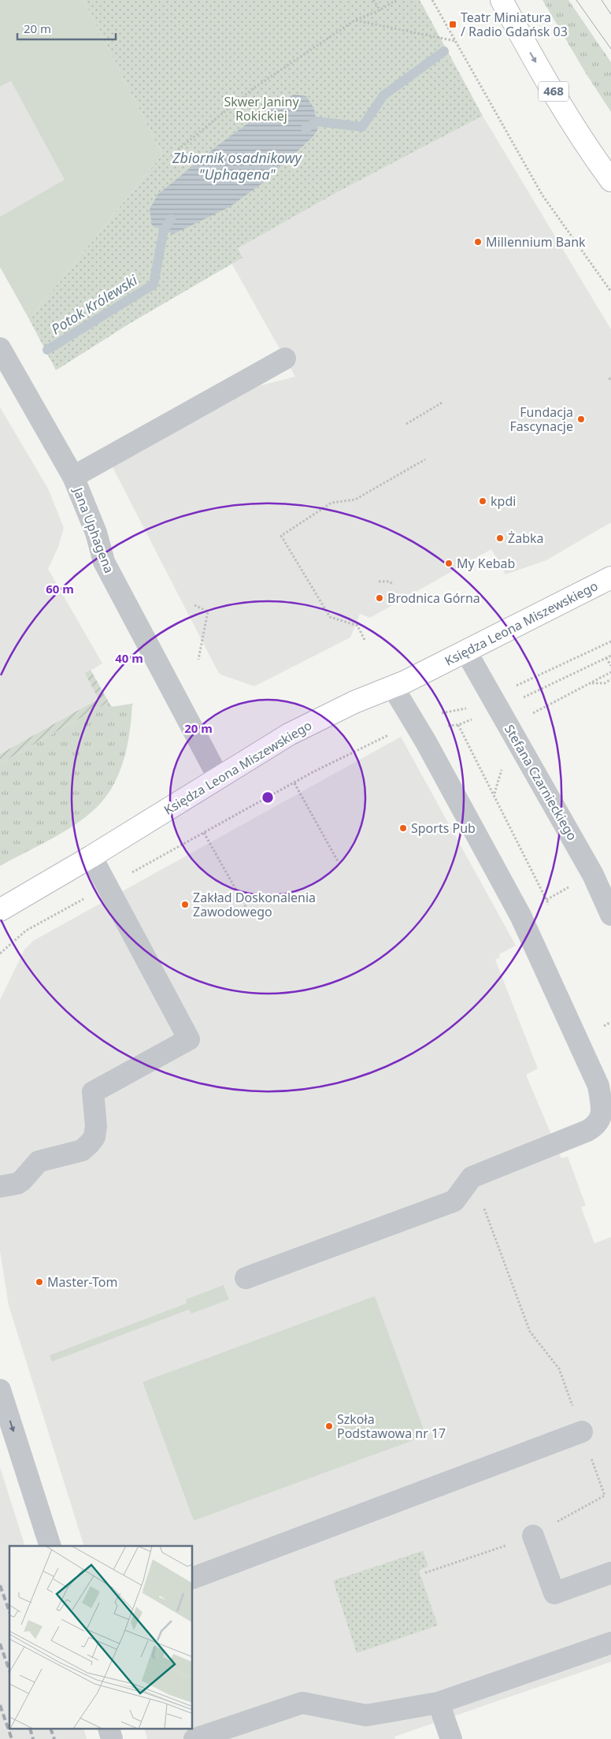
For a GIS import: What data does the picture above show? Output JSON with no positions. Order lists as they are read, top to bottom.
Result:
{
  "streets": {
    "main road": ["468", "Księdza Leona Miszewskiego"],
    "street": ["Jana Uphagena", "Stefana Czarnieckiego"]
  },
  "crossings": [
    ["Jana Uphagena", "Księdza Leona Miszewskiego"],
    ["Księdza Leona Miszewskiego", "Stefana Czarnieckiego"]
  ],
  "water": ["Zbiornik osadnikowy \"Uphagena\"", "Potok Królewski"],
  "parks": ["Skwer Janiny Rokickiej"],
  "places": {
    "transit": ["Teatr Miniatura / Radio Gdańsk 03"],
    "other": [
      "Millennium Bank",
      "Fundacja Fascynacje",
      "kpdi",
      "Żabka",
      "My Kebab",
      "Brodnica Górna",
      "Sports Pub",
      "Zakład Doskonalenia Zawodowego",
      "Master-Tom",
      "Szkoła Podstawowa nr 17"
    ]
  },
  "scale_bar": "20 m",
  "rings": ["60 m", "40 m", "20 m"]
}
